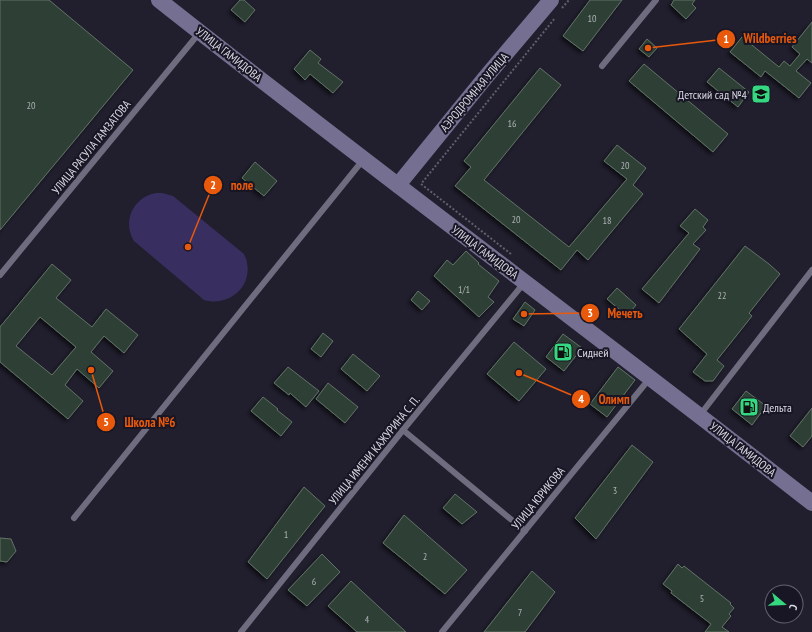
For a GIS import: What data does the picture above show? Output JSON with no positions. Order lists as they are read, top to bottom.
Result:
{
  "streets": {
    "street": ["УЛИЦА ГАМИДОВА", "АЭРОДРОМНАЯ УЛИЦА"],
    "lane": ["УЛИЦА РАСУЛА ГАМЗАТОВА", "УЛИЦА ИМЕНИ КАЖУРИНА С. П.", "УЛИЦА ЮРИКОВА"]
  },
  "crossings": [
    ["УЛИЦА ГАМИДОВА", "АЭРОДРОМНАЯ УЛИЦА"],
    ["УЛИЦА ГАМИДОВА", "УЛИЦА РАСУЛА ГАМЗАТОВА"],
    ["УЛИЦА ГАМИДОВА", "УЛИЦА ИМЕНИ КАЖУРИНА С. П."],
    ["УЛИЦА ГАМИДОВА", "УЛИЦА ЮРИКОВА"]
  ],
  "places": {
    "other": [
      "Wildberries",
      "поле",
      "Мечеть",
      "Школа №6",
      "Олимп"
    ],
    "school or university": ["Детский сад №4"],
    "fuel station": ["Сидней", "Дельта"]
  },
  "house_numbers": [
    "10",
    "20",
    "16",
    "20",
    "20",
    "18",
    "1/1",
    "22",
    "3",
    "1",
    "2",
    "6",
    "5",
    "7",
    "4"
  ],
  "north": "right"
}
